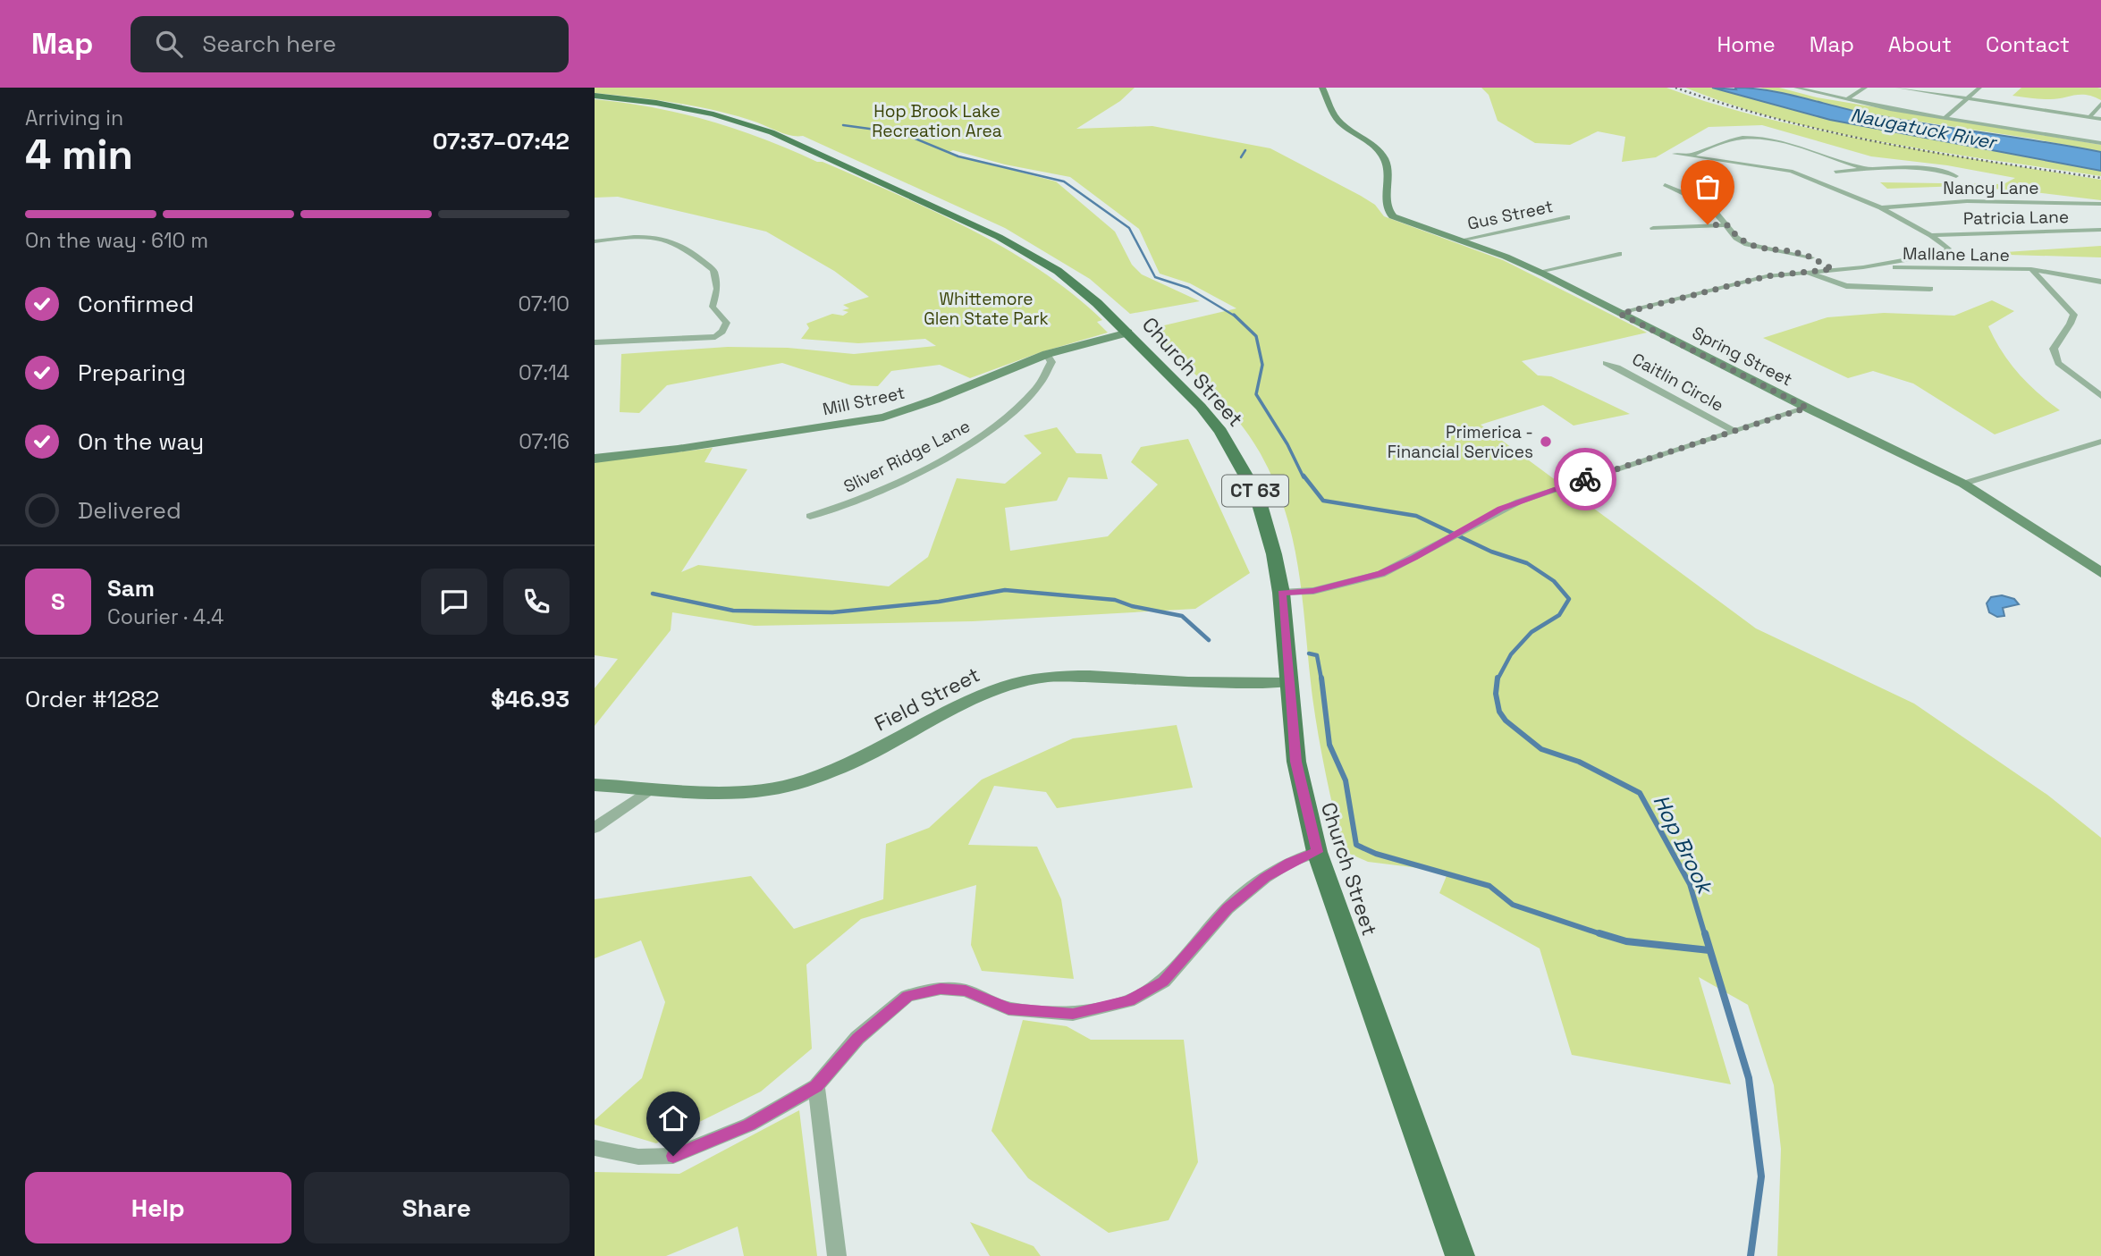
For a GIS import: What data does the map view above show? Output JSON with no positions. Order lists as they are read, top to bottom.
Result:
{
  "streets": {
    "main road": [
      "Spring Street",
      "Church Street",
      "Mill Street",
      "CT 63",
      "Field Street"
    ],
    "street": [
      "Nancy Lane",
      "Gus Street",
      "Patricia Lane",
      "Mallane Lane",
      "Caitlin Circle",
      "Sliver Ridge Lane"
    ]
  },
  "crossings": [
    ["Gus Street", "Spring Street"],
    ["Patricia Lane", "Mallane Lane"],
    ["Mallane Lane", "Spring Street"],
    ["Church Street", "Mill Street"],
    ["Church Street", "Field Street"],
    ["Mill Street", "Sliver Ridge Lane"]
  ],
  "water": ["Naugatuck River", "Hop Brook"],
  "parks": ["Hop Brook Lake Recreation Area", "Whittemore Glen State Park"],
  "places": ["Primerica - Financial Services"],
  "page": {
    "header": "Map",
    "search": "Search here",
    "nav": [
      "Home",
      "Map",
      "About",
      "Contact"
    ],
    "heading": ["4 min", "Arriving in", "07:37–07:42"],
    "panel": [
      "Sam",
      "Courier · 4.4",
      "Order #1282",
      "$46.93"
    ],
    "bar": "On the way · 610 m",
    "list": [
      ["Confirmed", "07:10"],
      ["Preparing", "07:14"],
      ["On the way", "07:16"],
      "Delivered"
    ],
    "round": "S",
    "buttons": ["Help", "Share"]
  }
}
